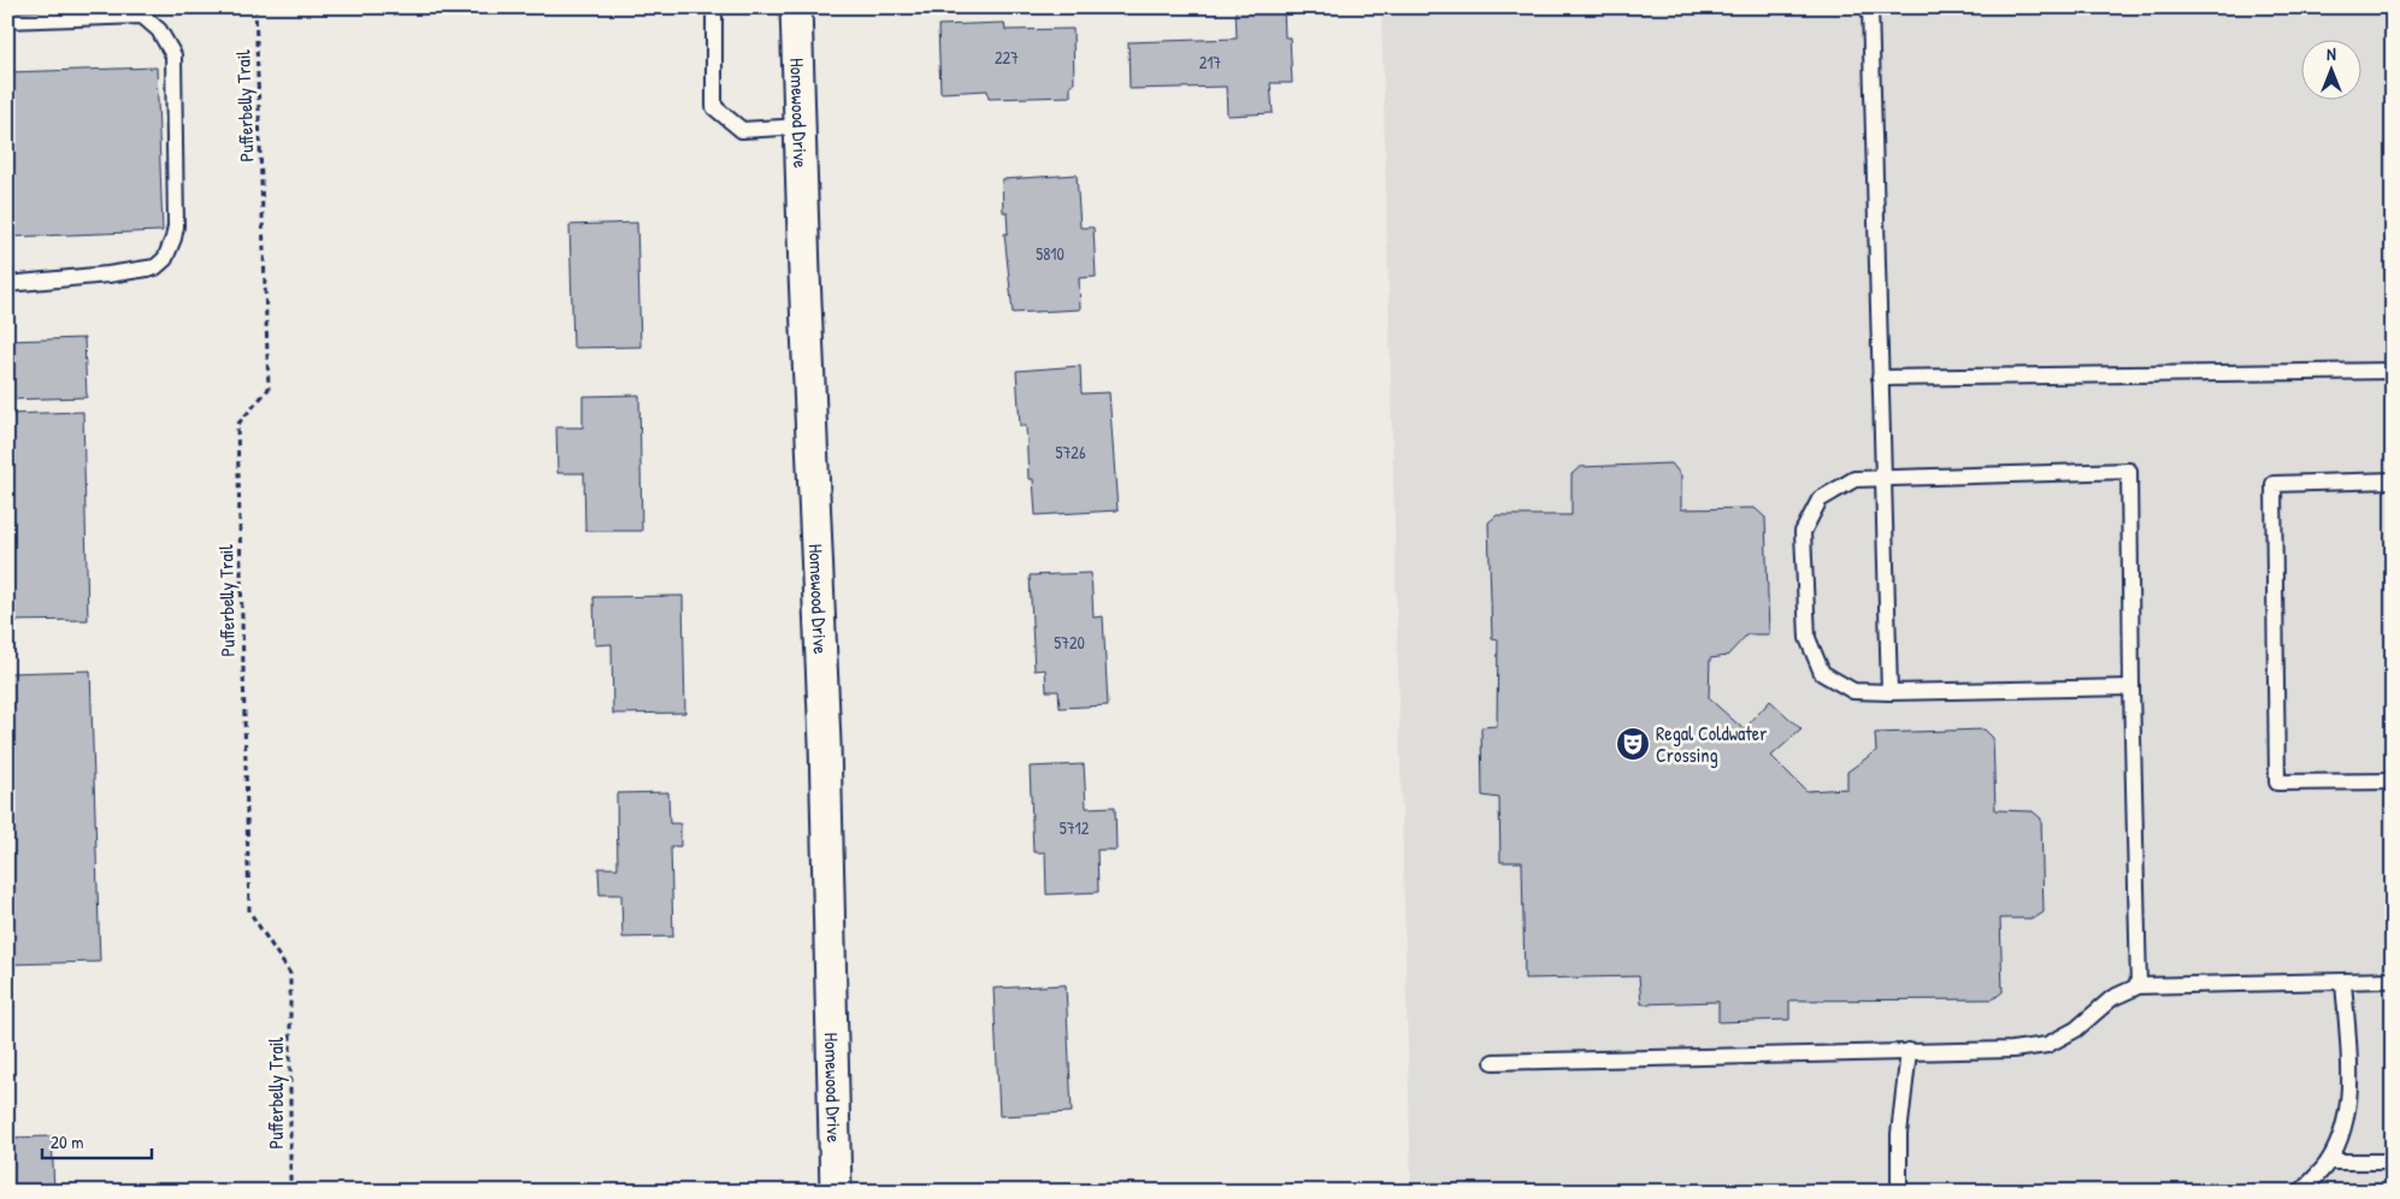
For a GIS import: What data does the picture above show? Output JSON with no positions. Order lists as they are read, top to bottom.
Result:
{
  "streets": {
    "street": ["Homewood Drive"],
    "path": ["Pufferbelly Trail"]
  },
  "places": {
    "theatre": ["Regal Coldwater Crossing"]
  },
  "house_numbers": [
    "227",
    "217",
    "5810",
    "5726",
    "5720",
    "5712"
  ],
  "scale_bar": "20 m",
  "north": "top"
}
